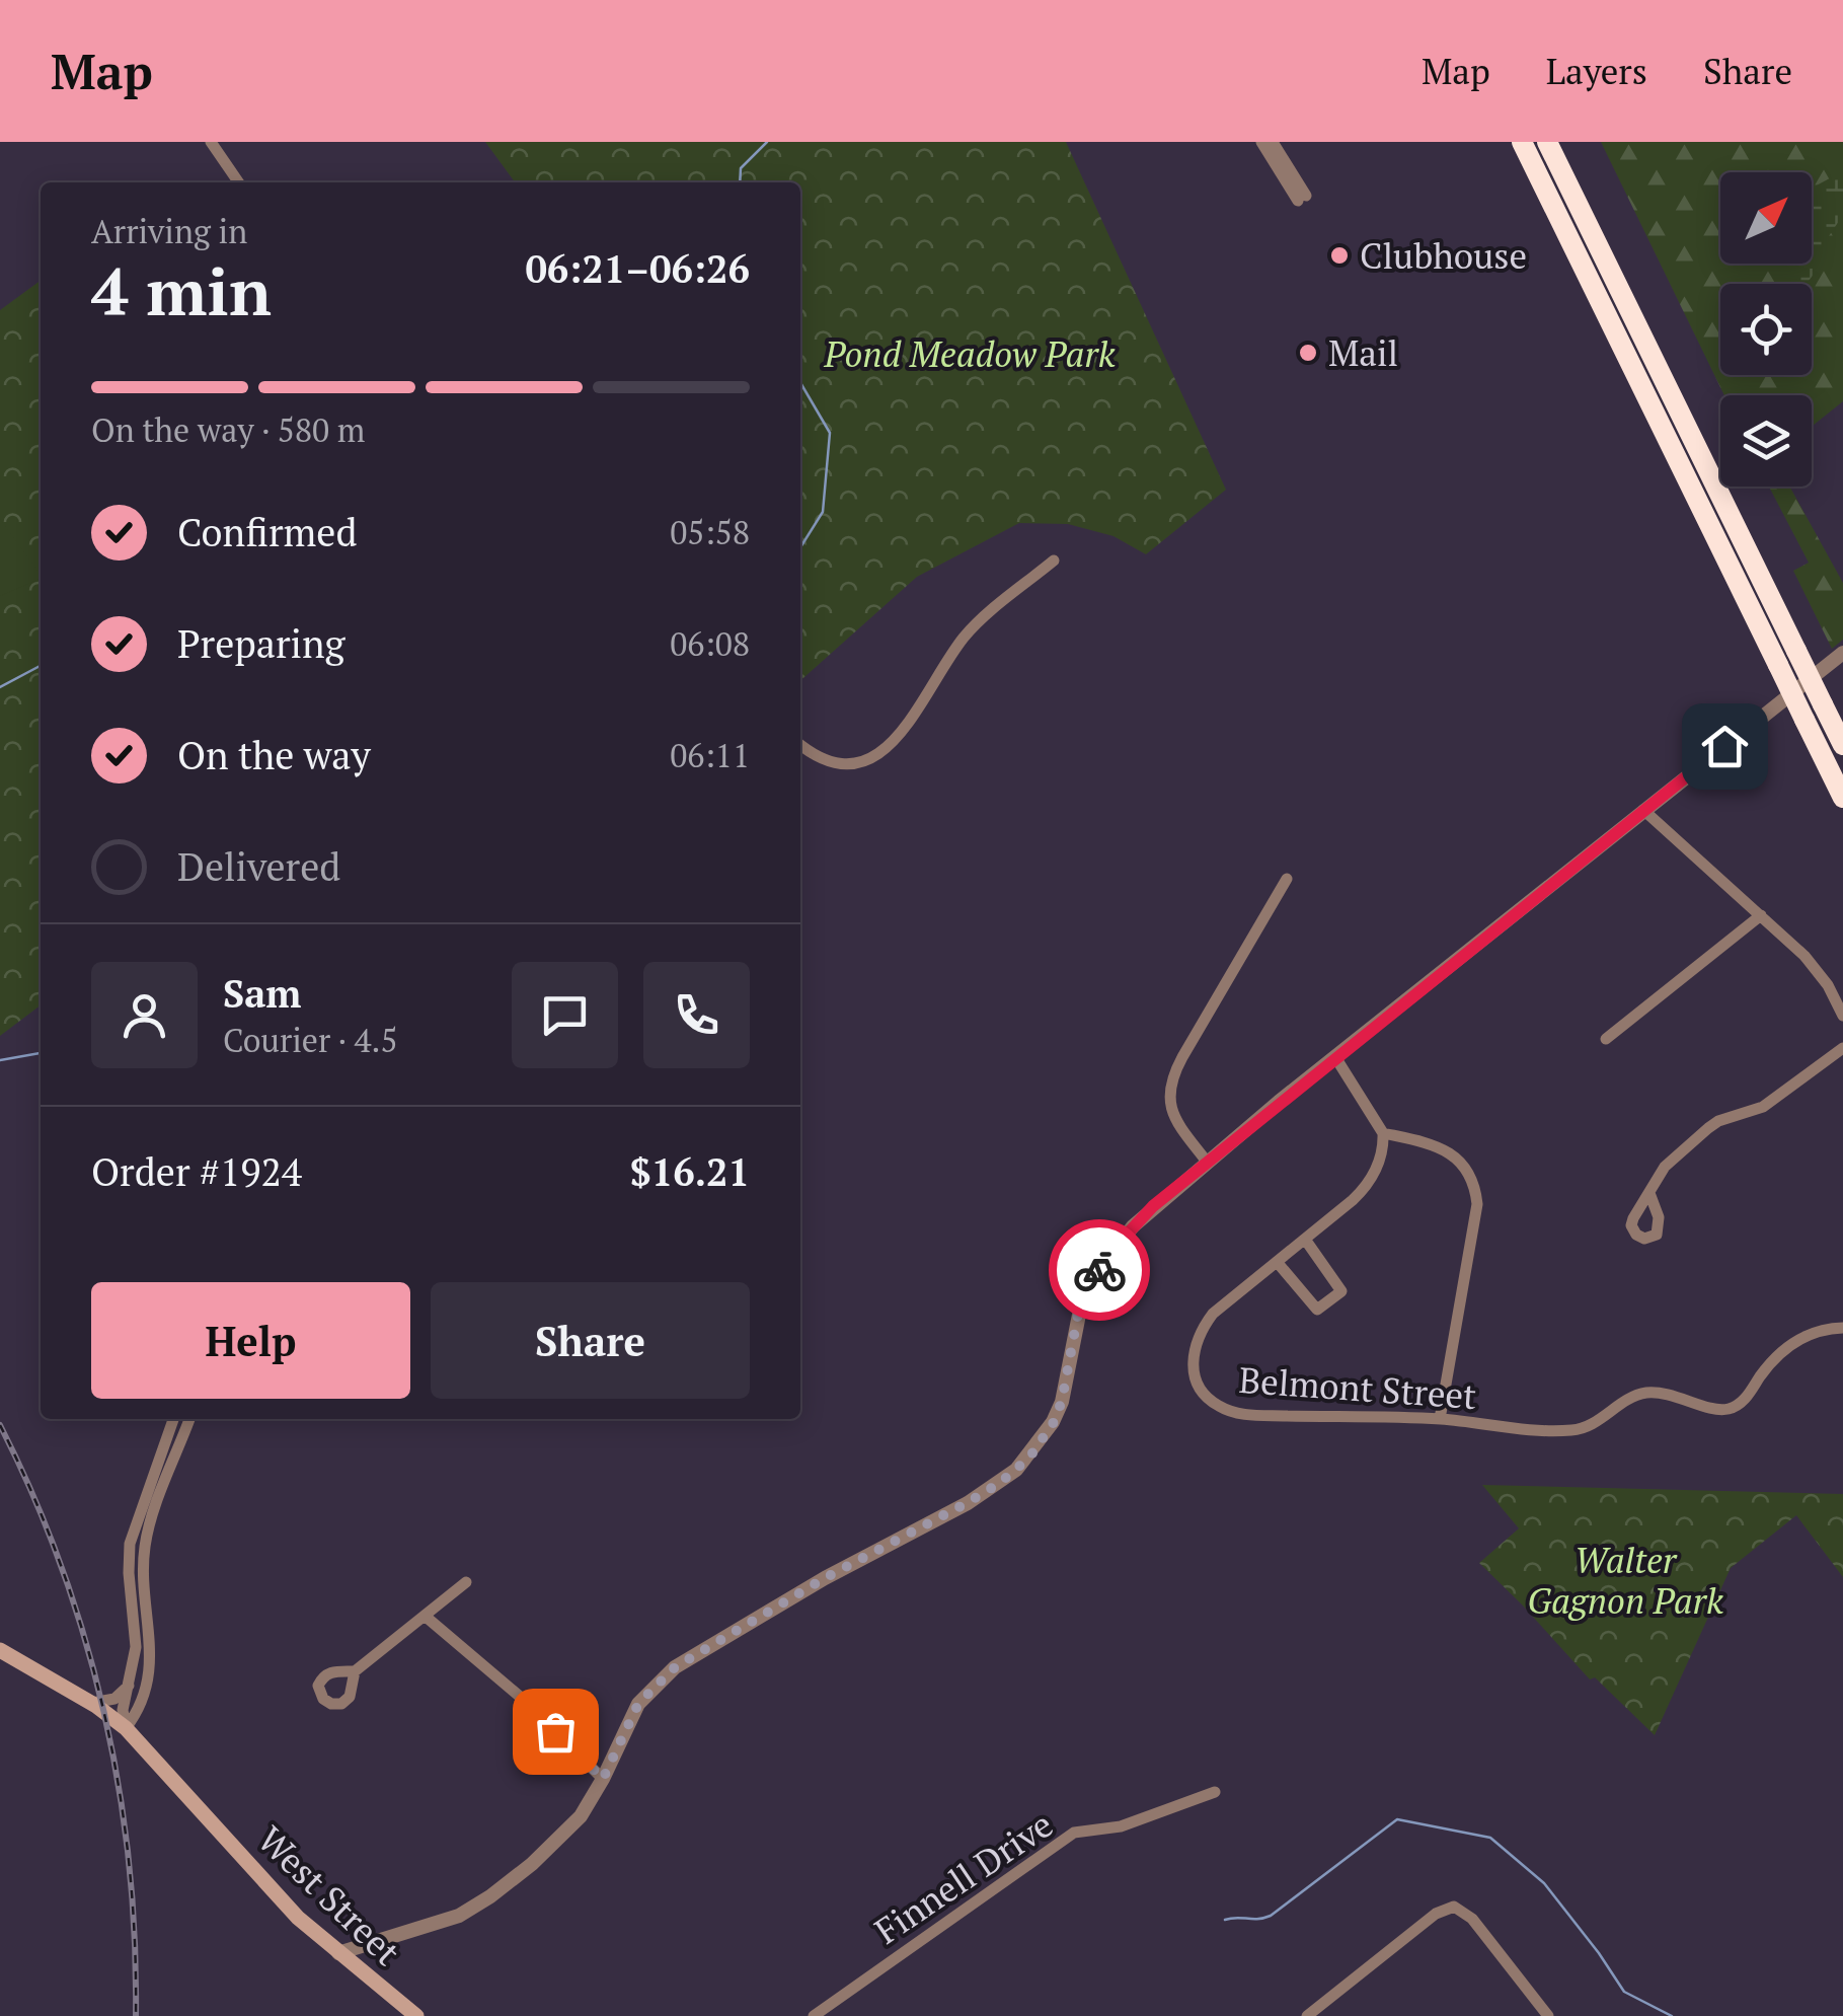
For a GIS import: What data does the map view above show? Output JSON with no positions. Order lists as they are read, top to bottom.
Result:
{
  "streets": {
    "main road": ["West Street"],
    "street": ["Belmont Street", "Finnell Drive"]
  },
  "parks": ["Pond Meadow Park", "Walter Gagnon Park"],
  "places": ["Clubhouse", "Mail"],
  "north": "top right",
  "page": {
    "header": "Map",
    "nav": ["Map", "Layers", "Share"],
    "heading": ["4 min", "Arriving in", "06:21–06:26"],
    "panel": [
      "Sam",
      "Courier · 4.5",
      "Order #1924",
      "$16.21"
    ],
    "bar": "On the way · 580 m",
    "list": [
      ["Confirmed", "05:58"],
      ["Preparing", "06:08"],
      ["On the way", "06:11"],
      "Delivered"
    ],
    "buttons": ["Help", "Share"]
  }
}
